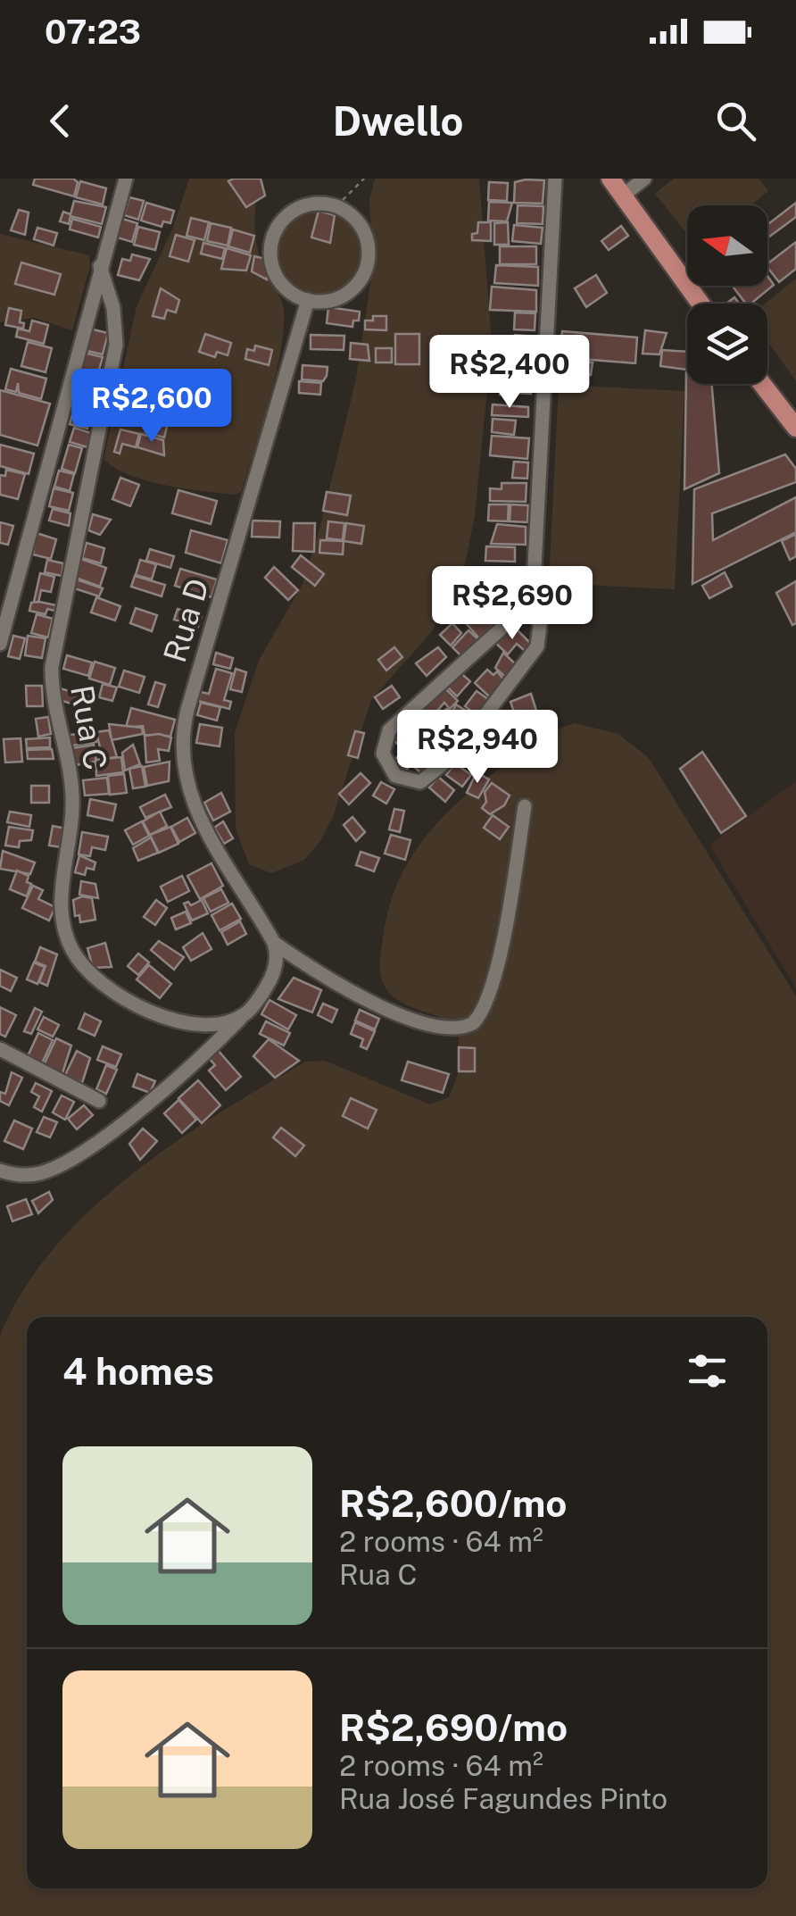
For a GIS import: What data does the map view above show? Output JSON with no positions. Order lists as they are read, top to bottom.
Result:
{
  "streets": {
    "street": ["Rua D", "Rua C"]
  },
  "north": "left",
  "page": {
    "status": "07:23",
    "header": "Dwello",
    "price": [
      "R$2,400",
      "R$2,600",
      "R$2,690",
      "R$2,940"
    ],
    "heading": "4 homes",
    "list": [
      {
        "name": "R$2,600/mo",
        "note": "2 rooms · 64 m² · Rua C"
      },
      {
        "name": "R$2,690/mo",
        "note": "2 rooms · 64 m² · Rua José Fagundes Pinto"
      }
    ]
  }
}
